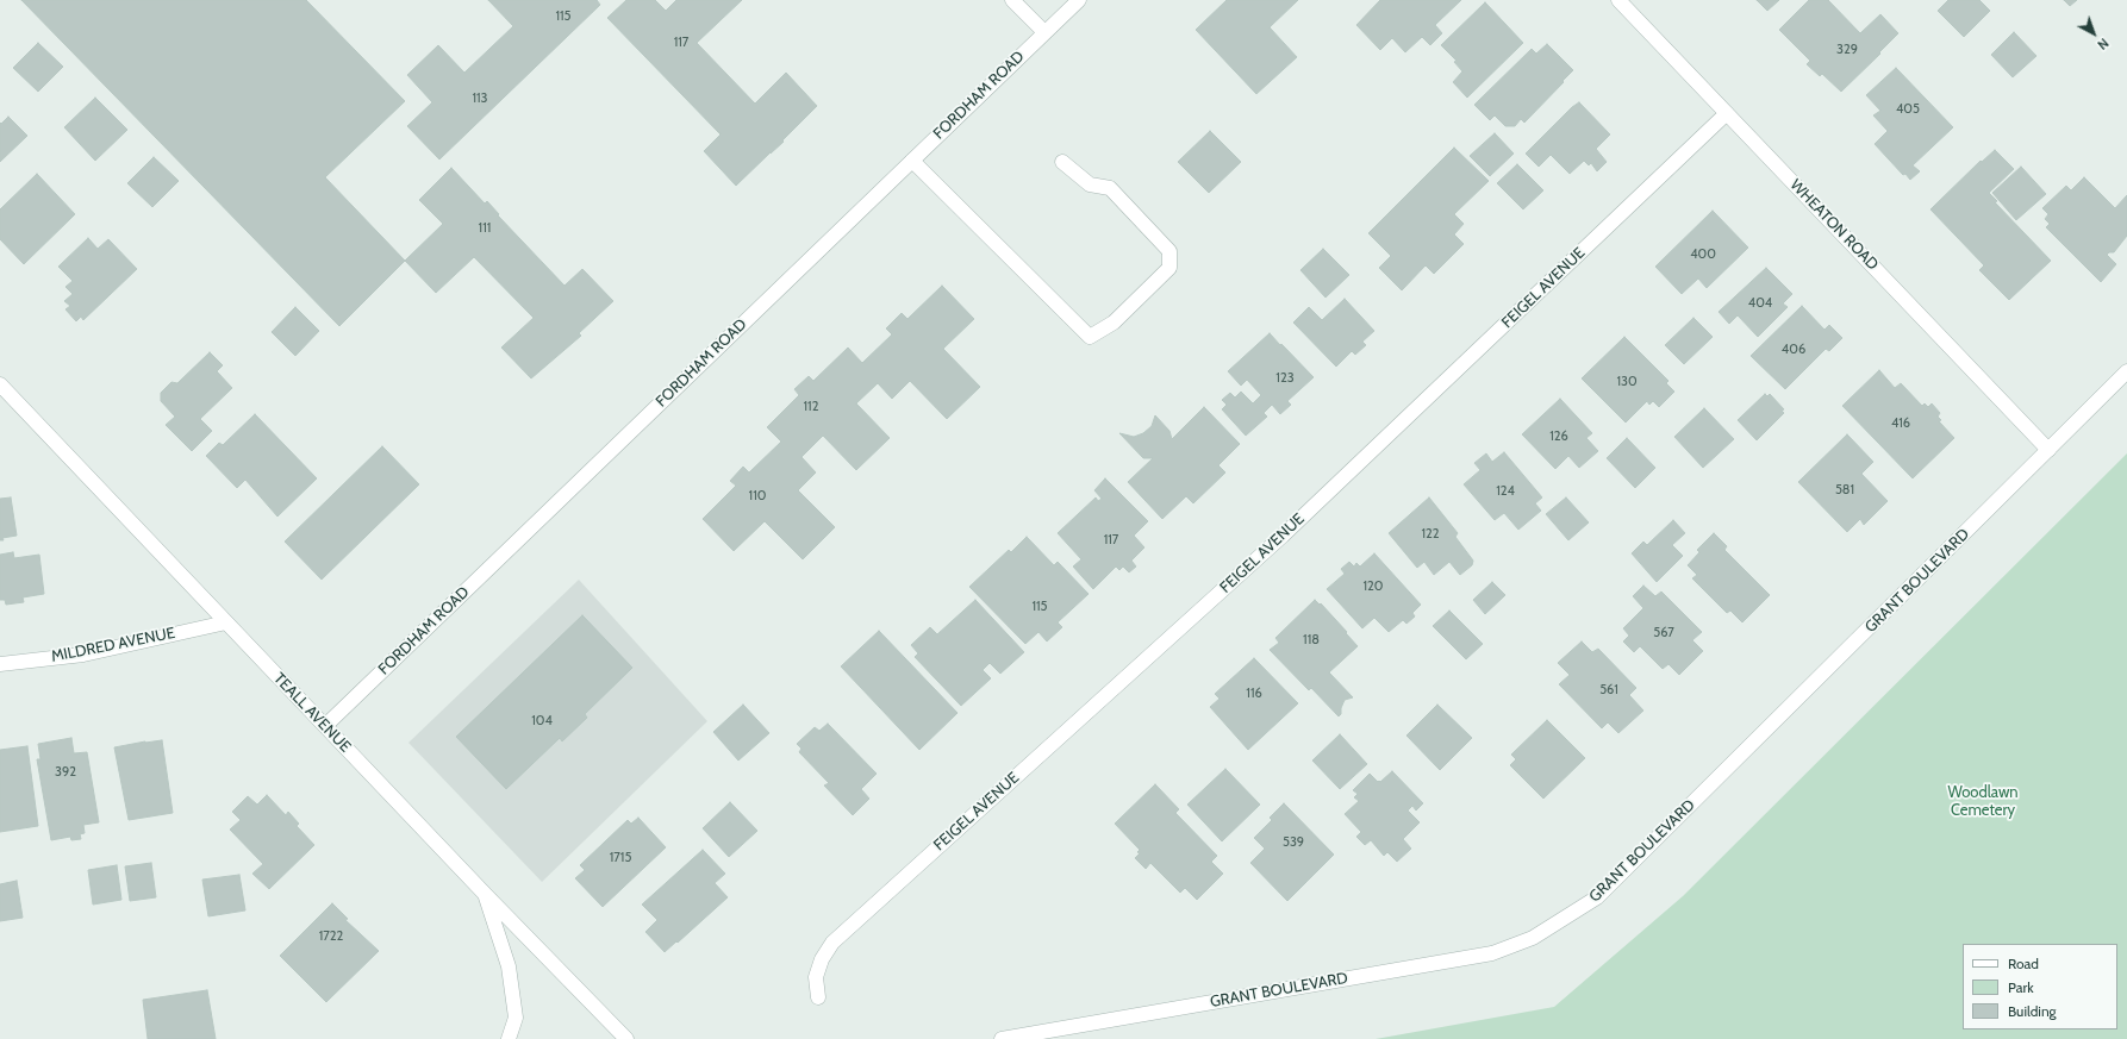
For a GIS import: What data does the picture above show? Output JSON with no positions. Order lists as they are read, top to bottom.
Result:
{
  "streets": {
    "street": [
      "FORDHAM ROAD",
      "WHEATON ROAD",
      "FEIGEL AVENUE",
      "GRANT BOULEVARD",
      "MILDRED AVENUE",
      "TEALL AVENUE"
    ]
  },
  "crossings": [
    ["FORDHAM ROAD", "TEALL AVENUE"],
    ["WHEATON ROAD", "FEIGEL AVENUE"],
    ["WHEATON ROAD", "GRANT BOULEVARD"],
    ["MILDRED AVENUE", "TEALL AVENUE"]
  ],
  "parks": ["Woodlawn Cemetery"],
  "house_numbers": [
    "115",
    "117",
    "329",
    "113",
    "405",
    "111",
    "400",
    "404",
    "406",
    "123",
    "130",
    "112",
    "416",
    "126",
    "581",
    "124",
    "110",
    "122",
    "117",
    "120",
    "115",
    "567",
    "118",
    "561",
    "116",
    "104",
    "392",
    "539",
    "1715",
    "1722"
  ],
  "legend": ["Road", "Park", "Building"],
  "north": "bottom right"
}
